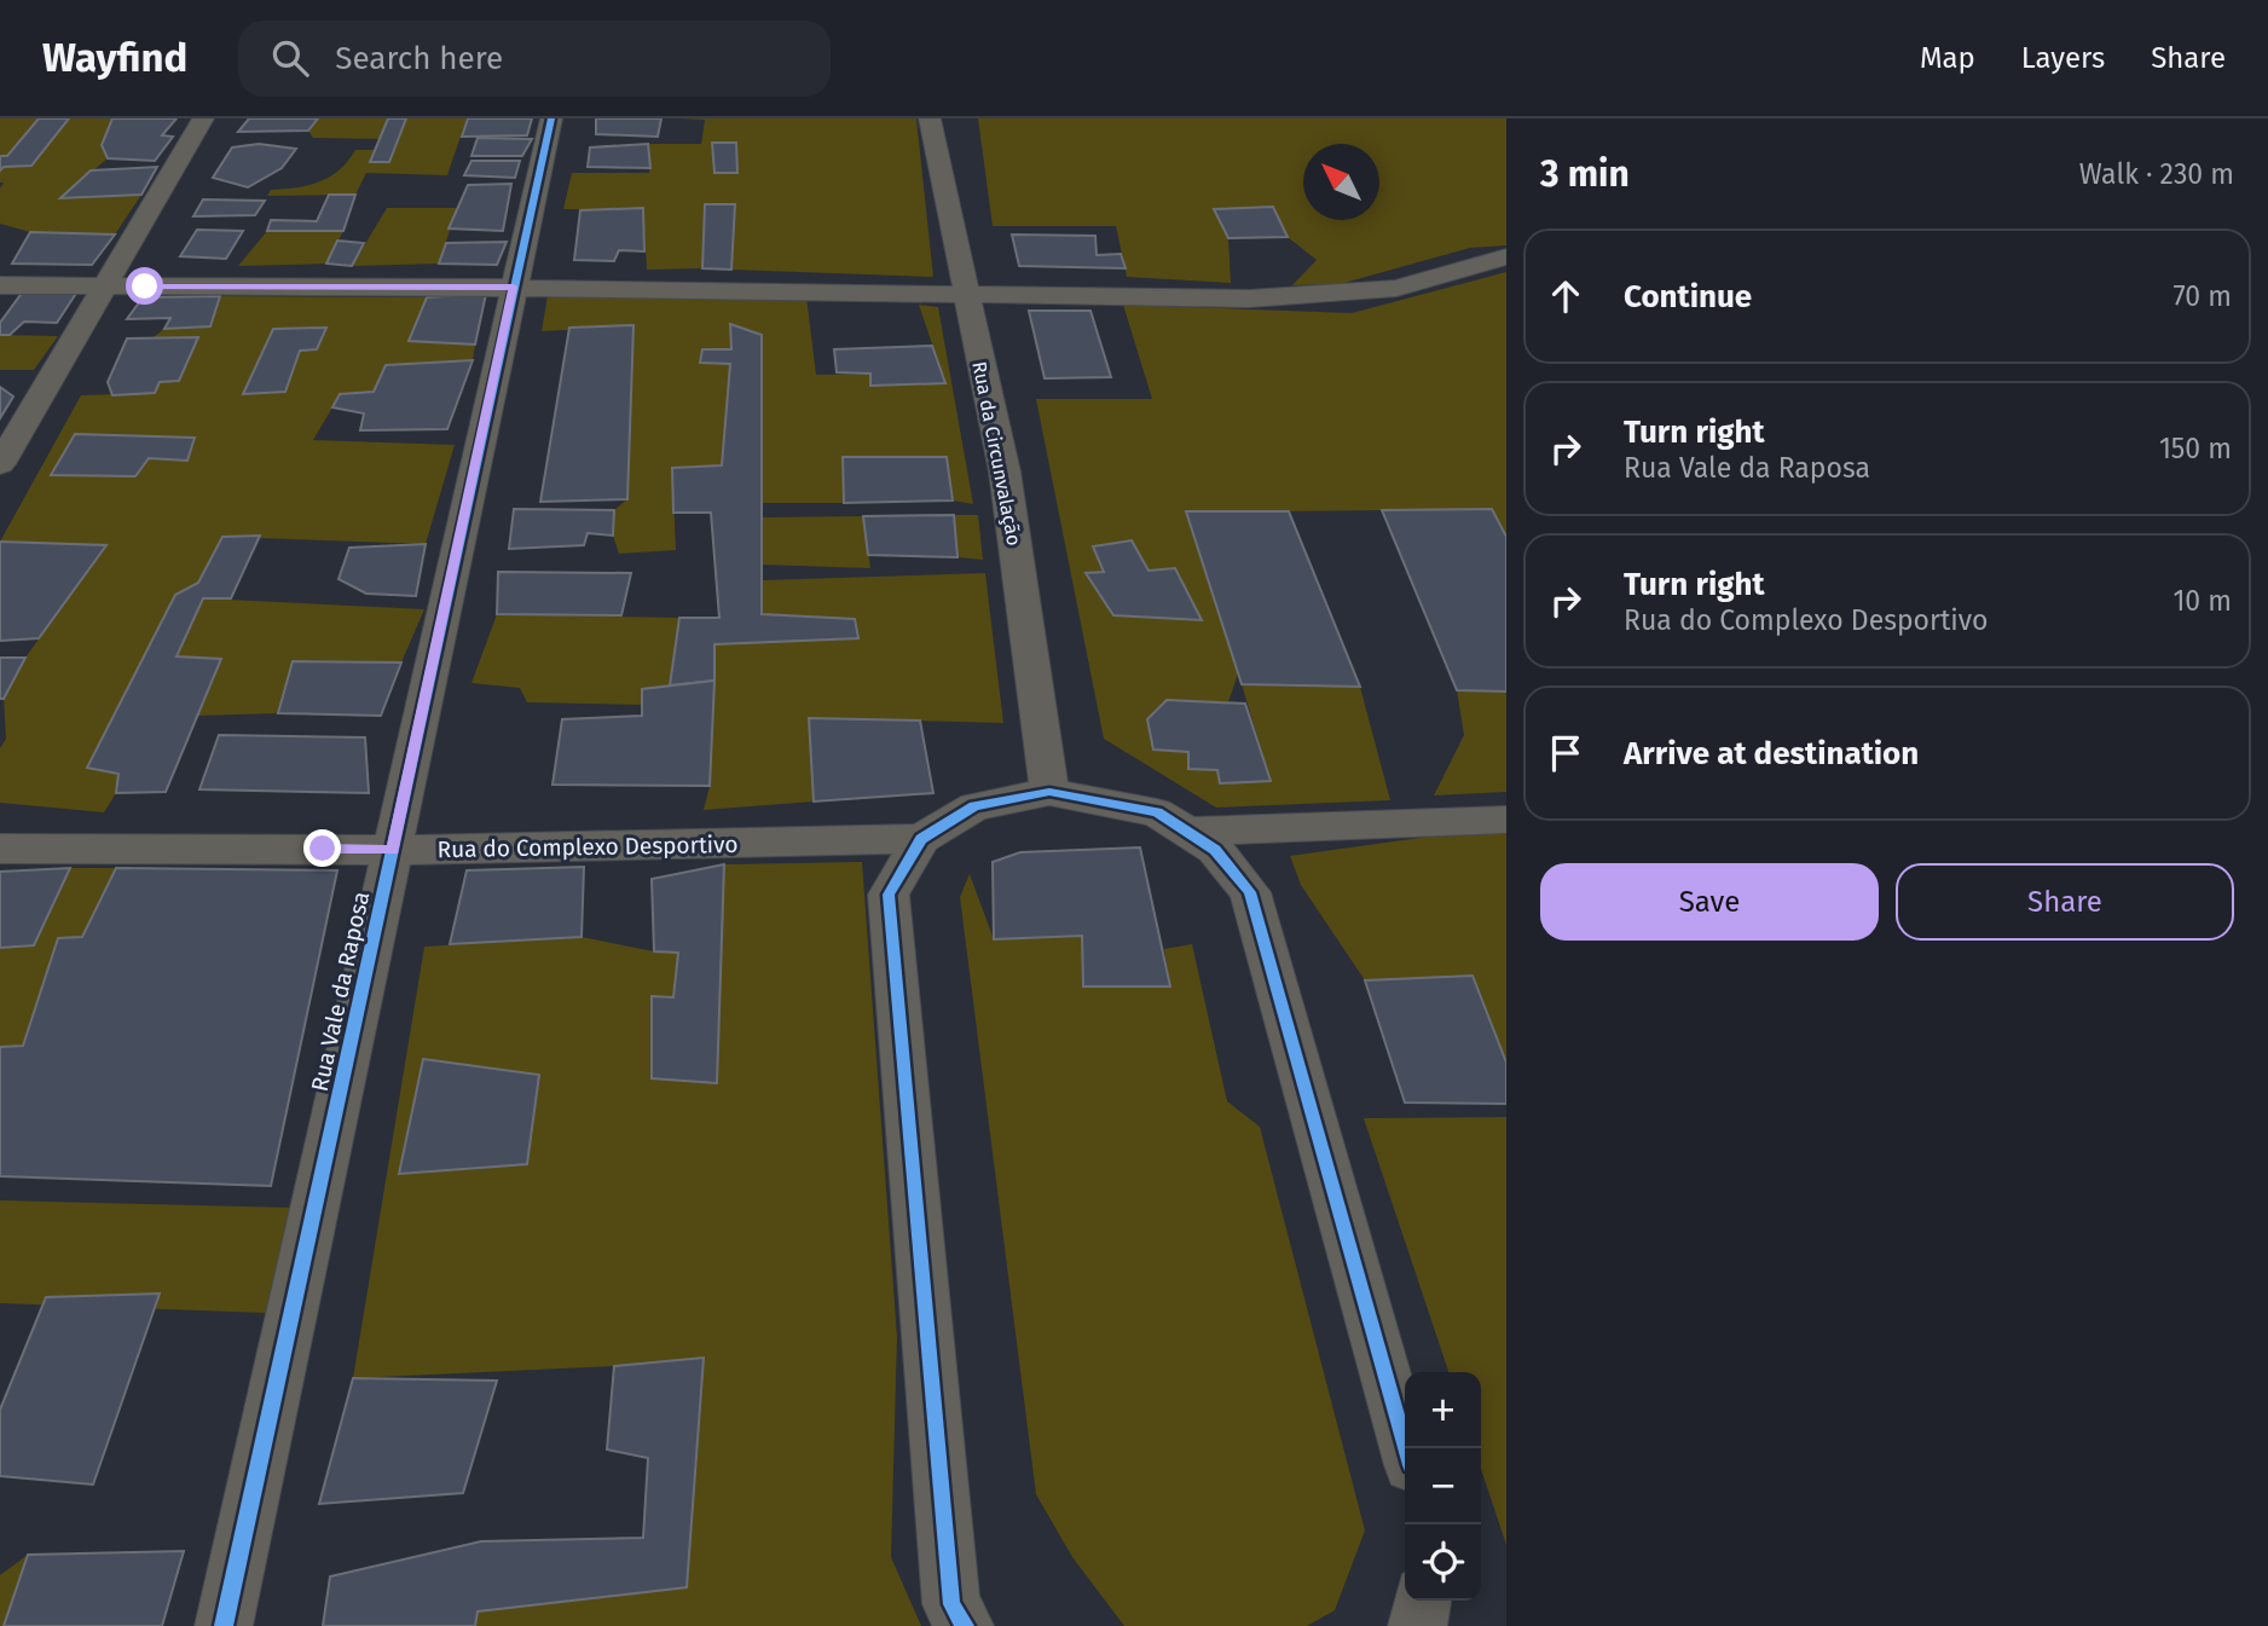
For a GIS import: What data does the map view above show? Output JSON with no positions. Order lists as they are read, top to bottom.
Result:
{
  "streets": {
    "street": ["Rua da Circunvalação", "Rua do Complexo Desportivo", "Rua Vale da Raposa"]
  },
  "crossings": [
    ["Rua do Complexo Desportivo", "Rua Vale da Raposa"]
  ],
  "north": "top left",
  "page": {
    "header": "Wayfind",
    "search": "Search here",
    "nav": ["Map", "Layers", "Share"],
    "heading": ["3 min", "Walk · 230 m"],
    "list": [
      ["Continue", "70 m"],
      ["Turn right", "Rua Vale da Raposa", "150 m"],
      ["Turn right", "Rua do Complexo Desportivo", "10 m"],
      "Arrive at destination"
    ],
    "buttons": ["Save", "Share"],
    "map_buttons": ["+", "−"]
  }
}
